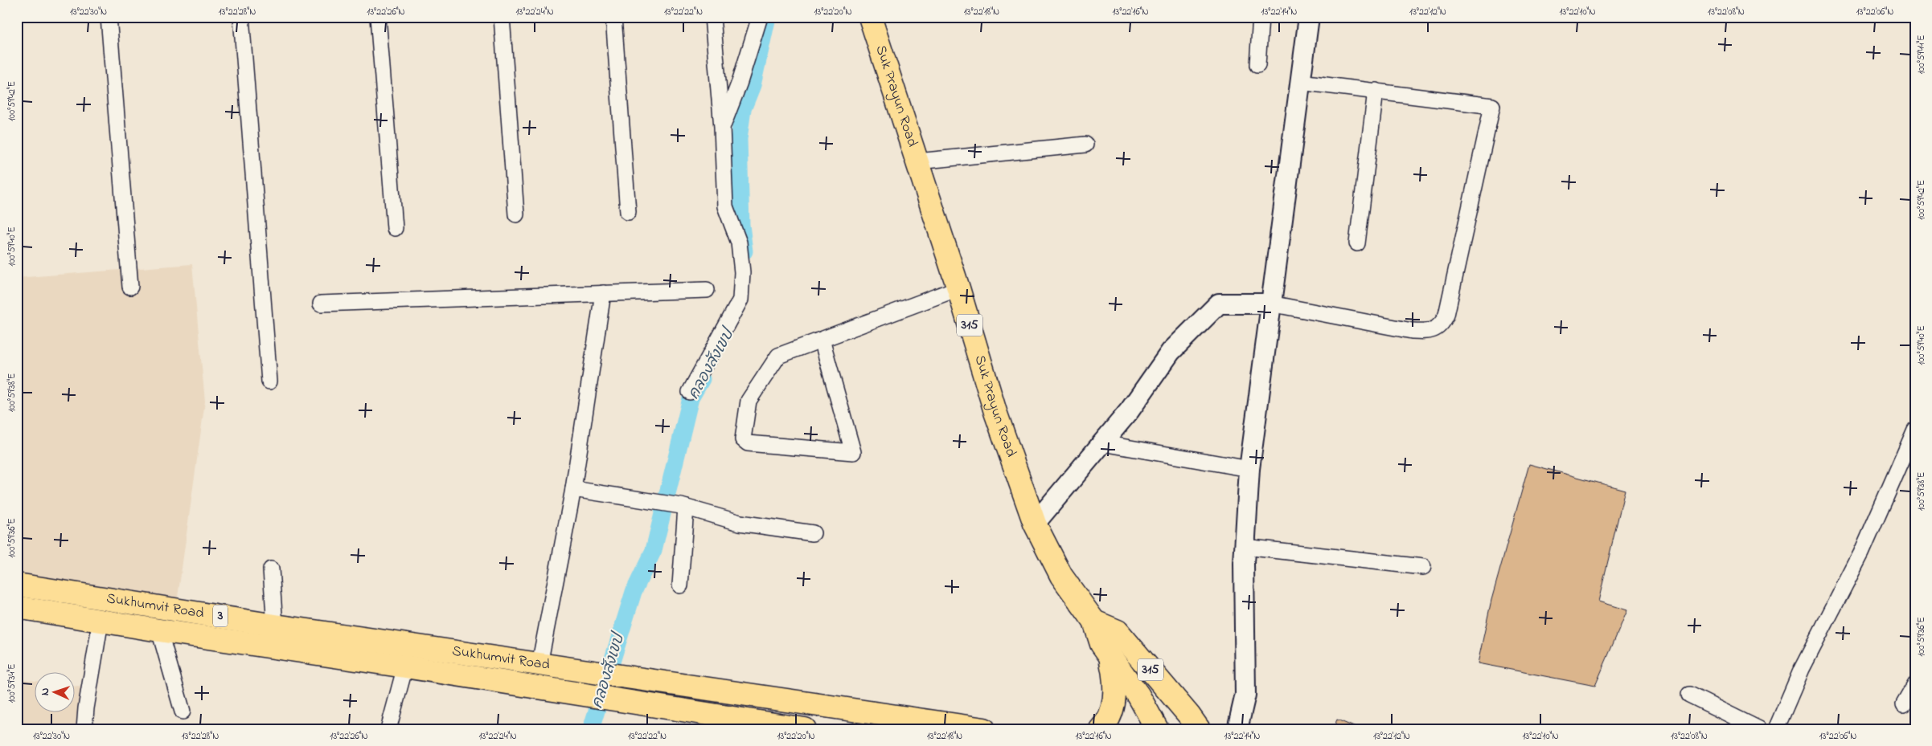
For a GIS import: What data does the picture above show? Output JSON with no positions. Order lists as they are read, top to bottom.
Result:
{
  "streets": {
    "main road": [
      "Suk Prayun Road",
      "315",
      "Sukhumvit Road",
      "3"
    ]
  },
  "crossings": [
    ["Suk Prayun Road", "315"]
  ],
  "water": ["คลองสังเขป"],
  "north": "left",
  "coordinates": [
    "13°22'30\"N",
    "13°22'28\"N",
    "13°22'26\"N",
    "13°22'24\"N",
    "13°22'22\"N",
    "13°22'20\"N",
    "13°22'18\"N",
    "13°22'16\"N",
    "13°22'14\"N",
    "13°22'12\"N",
    "13°22'10\"N",
    "13°22'08\"N",
    "13°22'06\"N",
    "100°59'44\"E",
    "100°59'42\"E",
    "100°59'40\"E",
    "100°59'38\"E",
    "100°59'36\"E",
    "100°59'34\"E"
  ]
}
